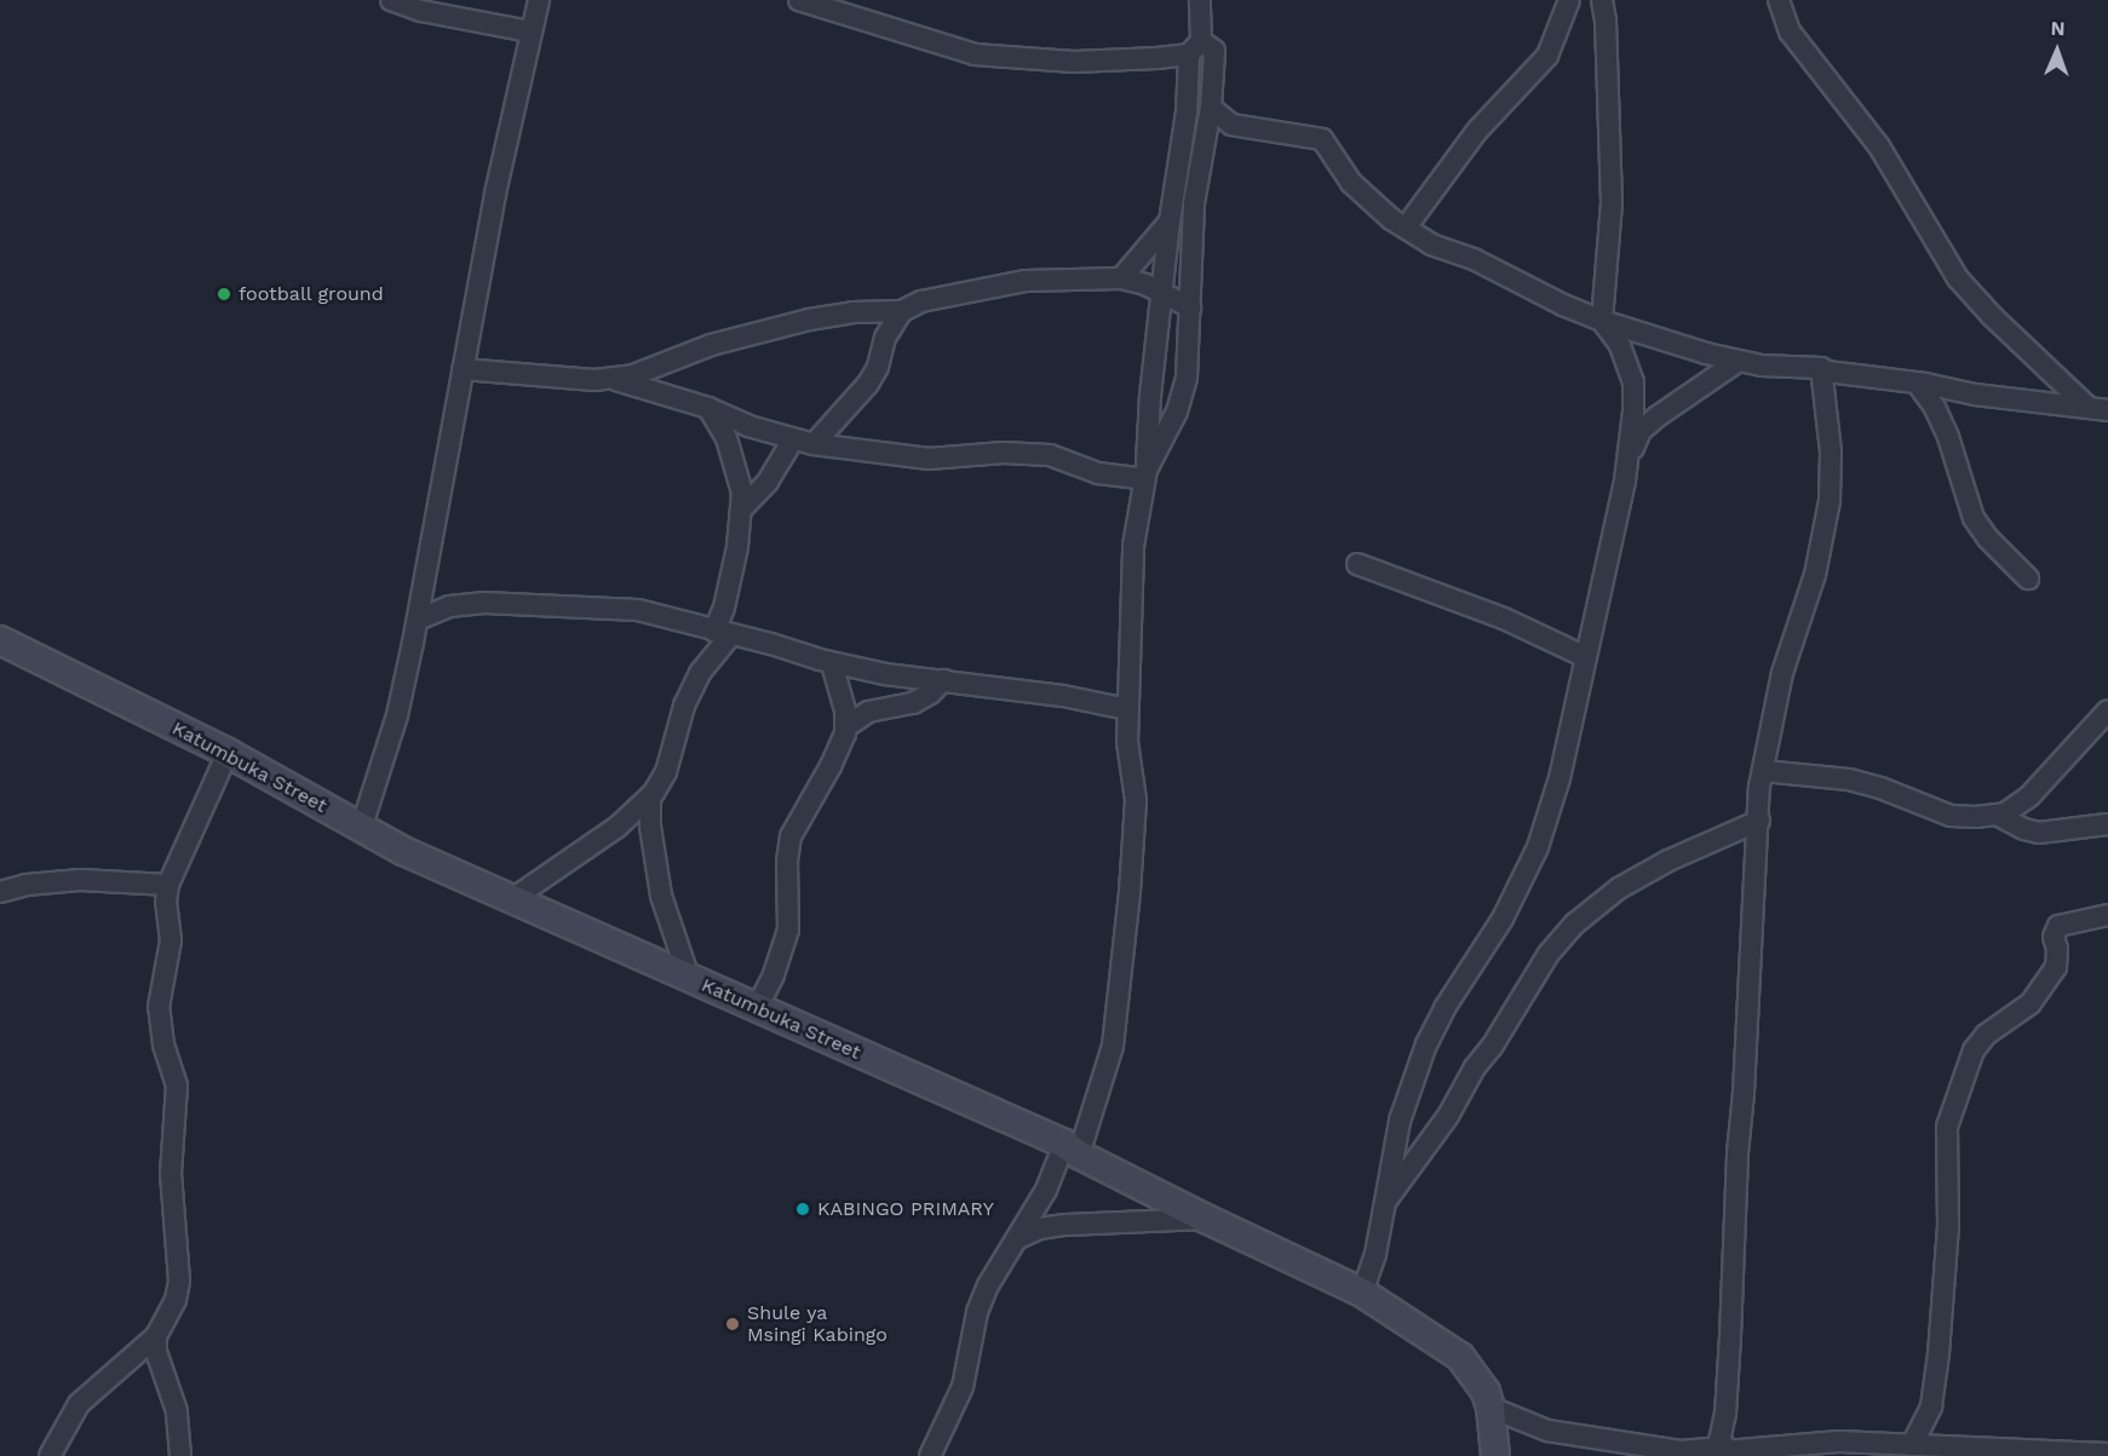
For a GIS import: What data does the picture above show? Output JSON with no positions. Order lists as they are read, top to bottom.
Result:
{
  "streets": {
    "main road": ["Katumbuka Street"]
  },
  "places": ["football ground", "KABINGO PRIMARY", "Shule ya Msingi Kabingo"],
  "north": "top"
}
